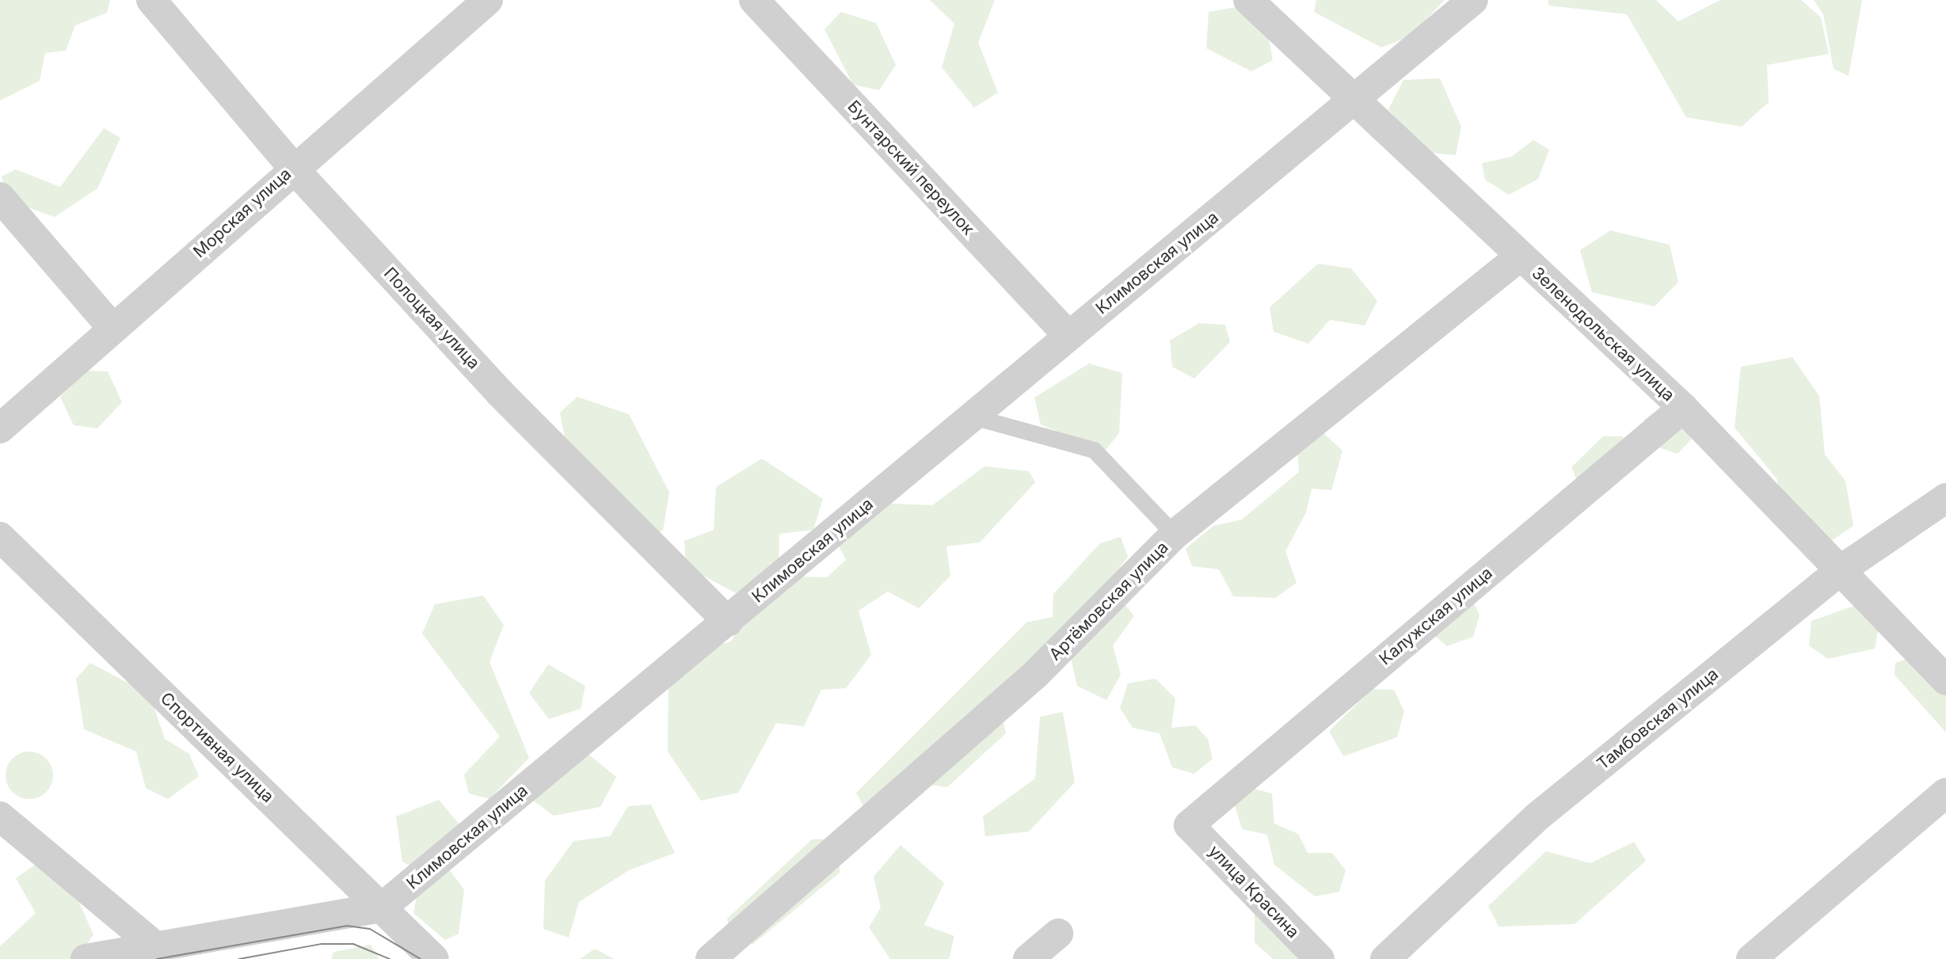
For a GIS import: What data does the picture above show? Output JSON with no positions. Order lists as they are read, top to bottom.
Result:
{
  "streets": {
    "street": [
      "Бунтарский переулок",
      "Морская улица",
      "Климовская улица",
      "Полоцкая улица",
      "Зеленодольская улица",
      "Артёмовская улица",
      "Калужская улица",
      "Тамбовская улица",
      "Спортивная улица",
      "улица Красина"
    ]
  },
  "crossings": [
    ["Бунтарский переулок", "Климовская улица"],
    ["Морская улица", "Полоцкая улица"],
    ["Климовская улица", "Полоцкая улица"],
    ["Климовская улица", "Зеленодольская улица"],
    ["Климовская улица", "Спортивная улица"],
    ["Зеленодольская улица", "Артёмовская улица"],
    ["Зеленодольская улица", "Калужская улица"],
    ["Зеленодольская улица", "Тамбовская улица"],
    ["Калужская улица", "улица Красина"]
  ]
}
